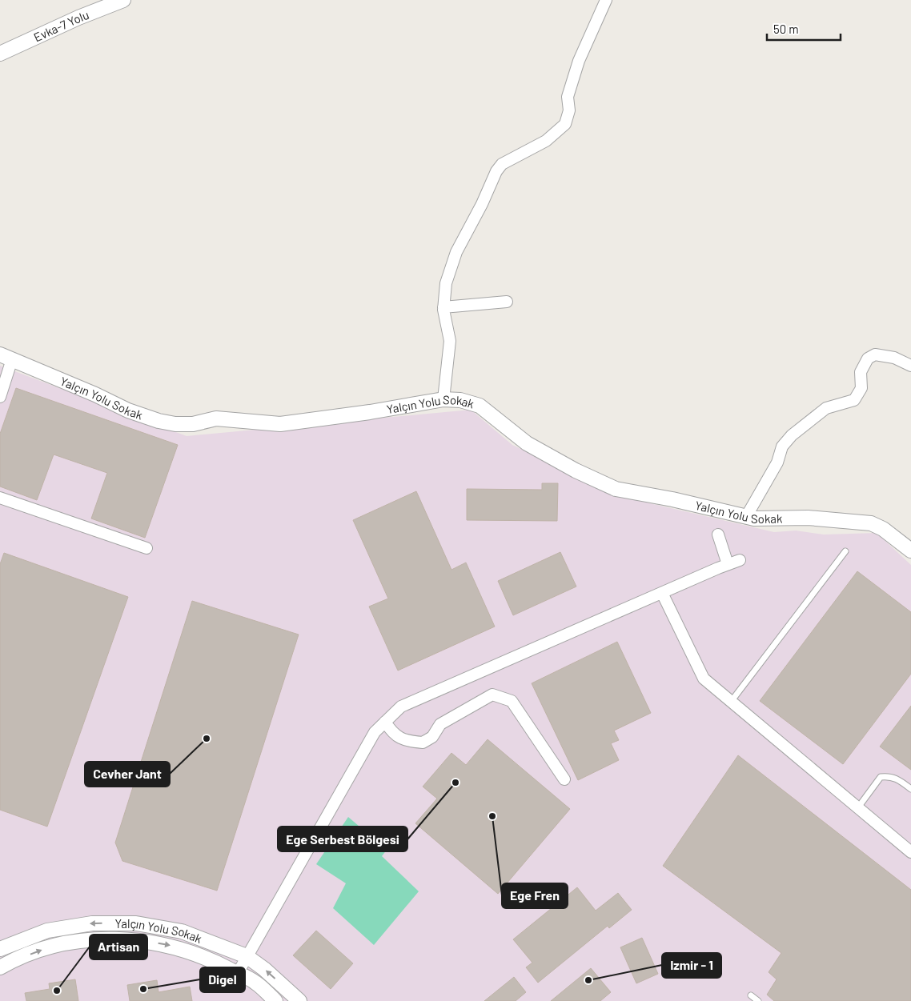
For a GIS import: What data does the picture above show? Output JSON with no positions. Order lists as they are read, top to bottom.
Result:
{
  "streets": {
    "street": ["Evka-7 Yolu", "Yalçın Yolu Sokak"]
  },
  "places": [
    "Cevher Jant",
    "Ege Serbest Bölgesi",
    "Ege Fren",
    "Izmir - 1",
    "Digel",
    "Artisan"
  ],
  "scale_bar": "50 m"
}
